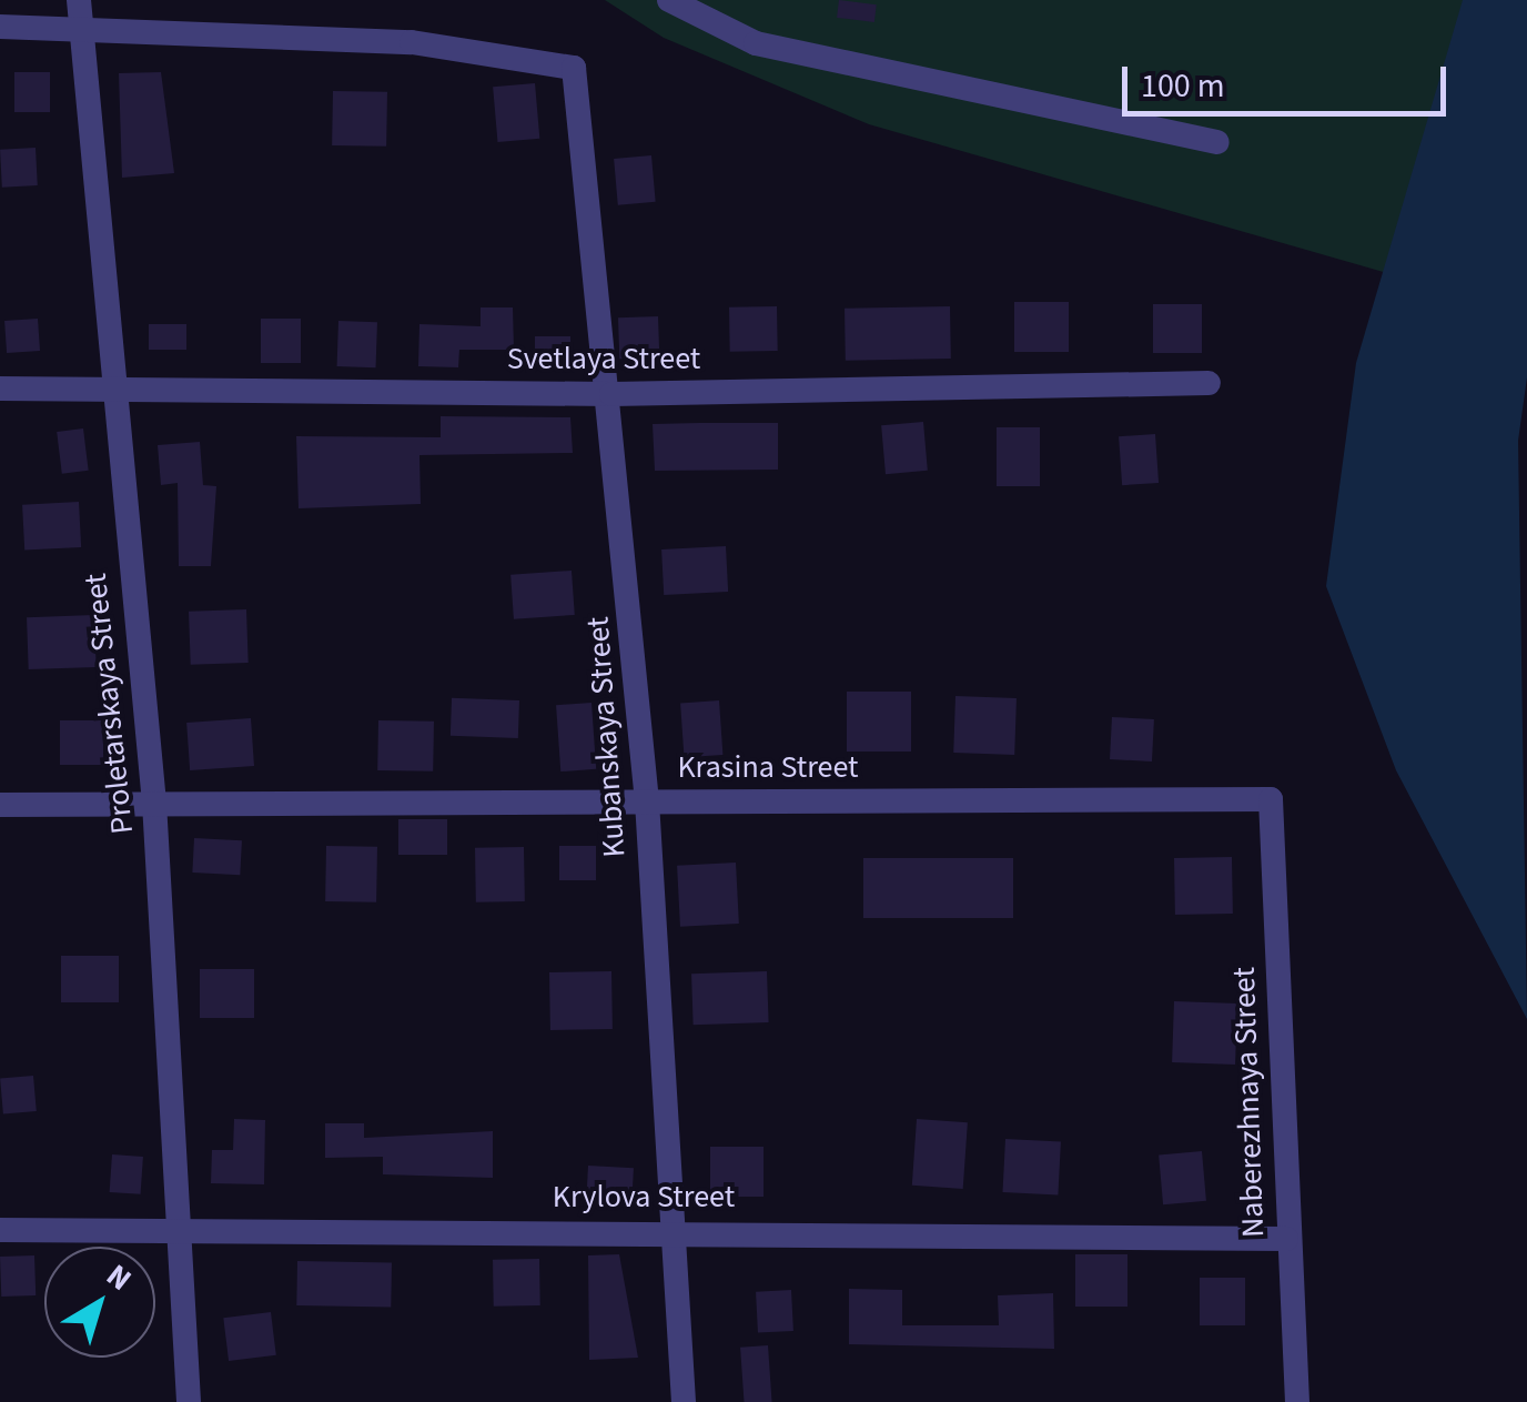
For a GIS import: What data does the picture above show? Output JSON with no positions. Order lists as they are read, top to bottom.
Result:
{
  "streets": {
    "street": [
      "Svetlaya Street",
      "Proletarskaya Street",
      "Kubanskaya Street",
      "Krasina Street",
      "Naberezhnaya Street",
      "Krylova Street"
    ]
  },
  "crossings": [
    ["Svetlaya Street", "Proletarskaya Street"],
    ["Svetlaya Street", "Kubanskaya Street"],
    ["Proletarskaya Street", "Kubanskaya Street"],
    ["Proletarskaya Street", "Krasina Street"],
    ["Proletarskaya Street", "Krylova Street"],
    ["Kubanskaya Street", "Krasina Street"],
    ["Kubanskaya Street", "Krylova Street"],
    ["Krasina Street", "Naberezhnaya Street"],
    ["Naberezhnaya Street", "Krylova Street"]
  ],
  "scale_bar": "100 m",
  "north": "top right"
}
